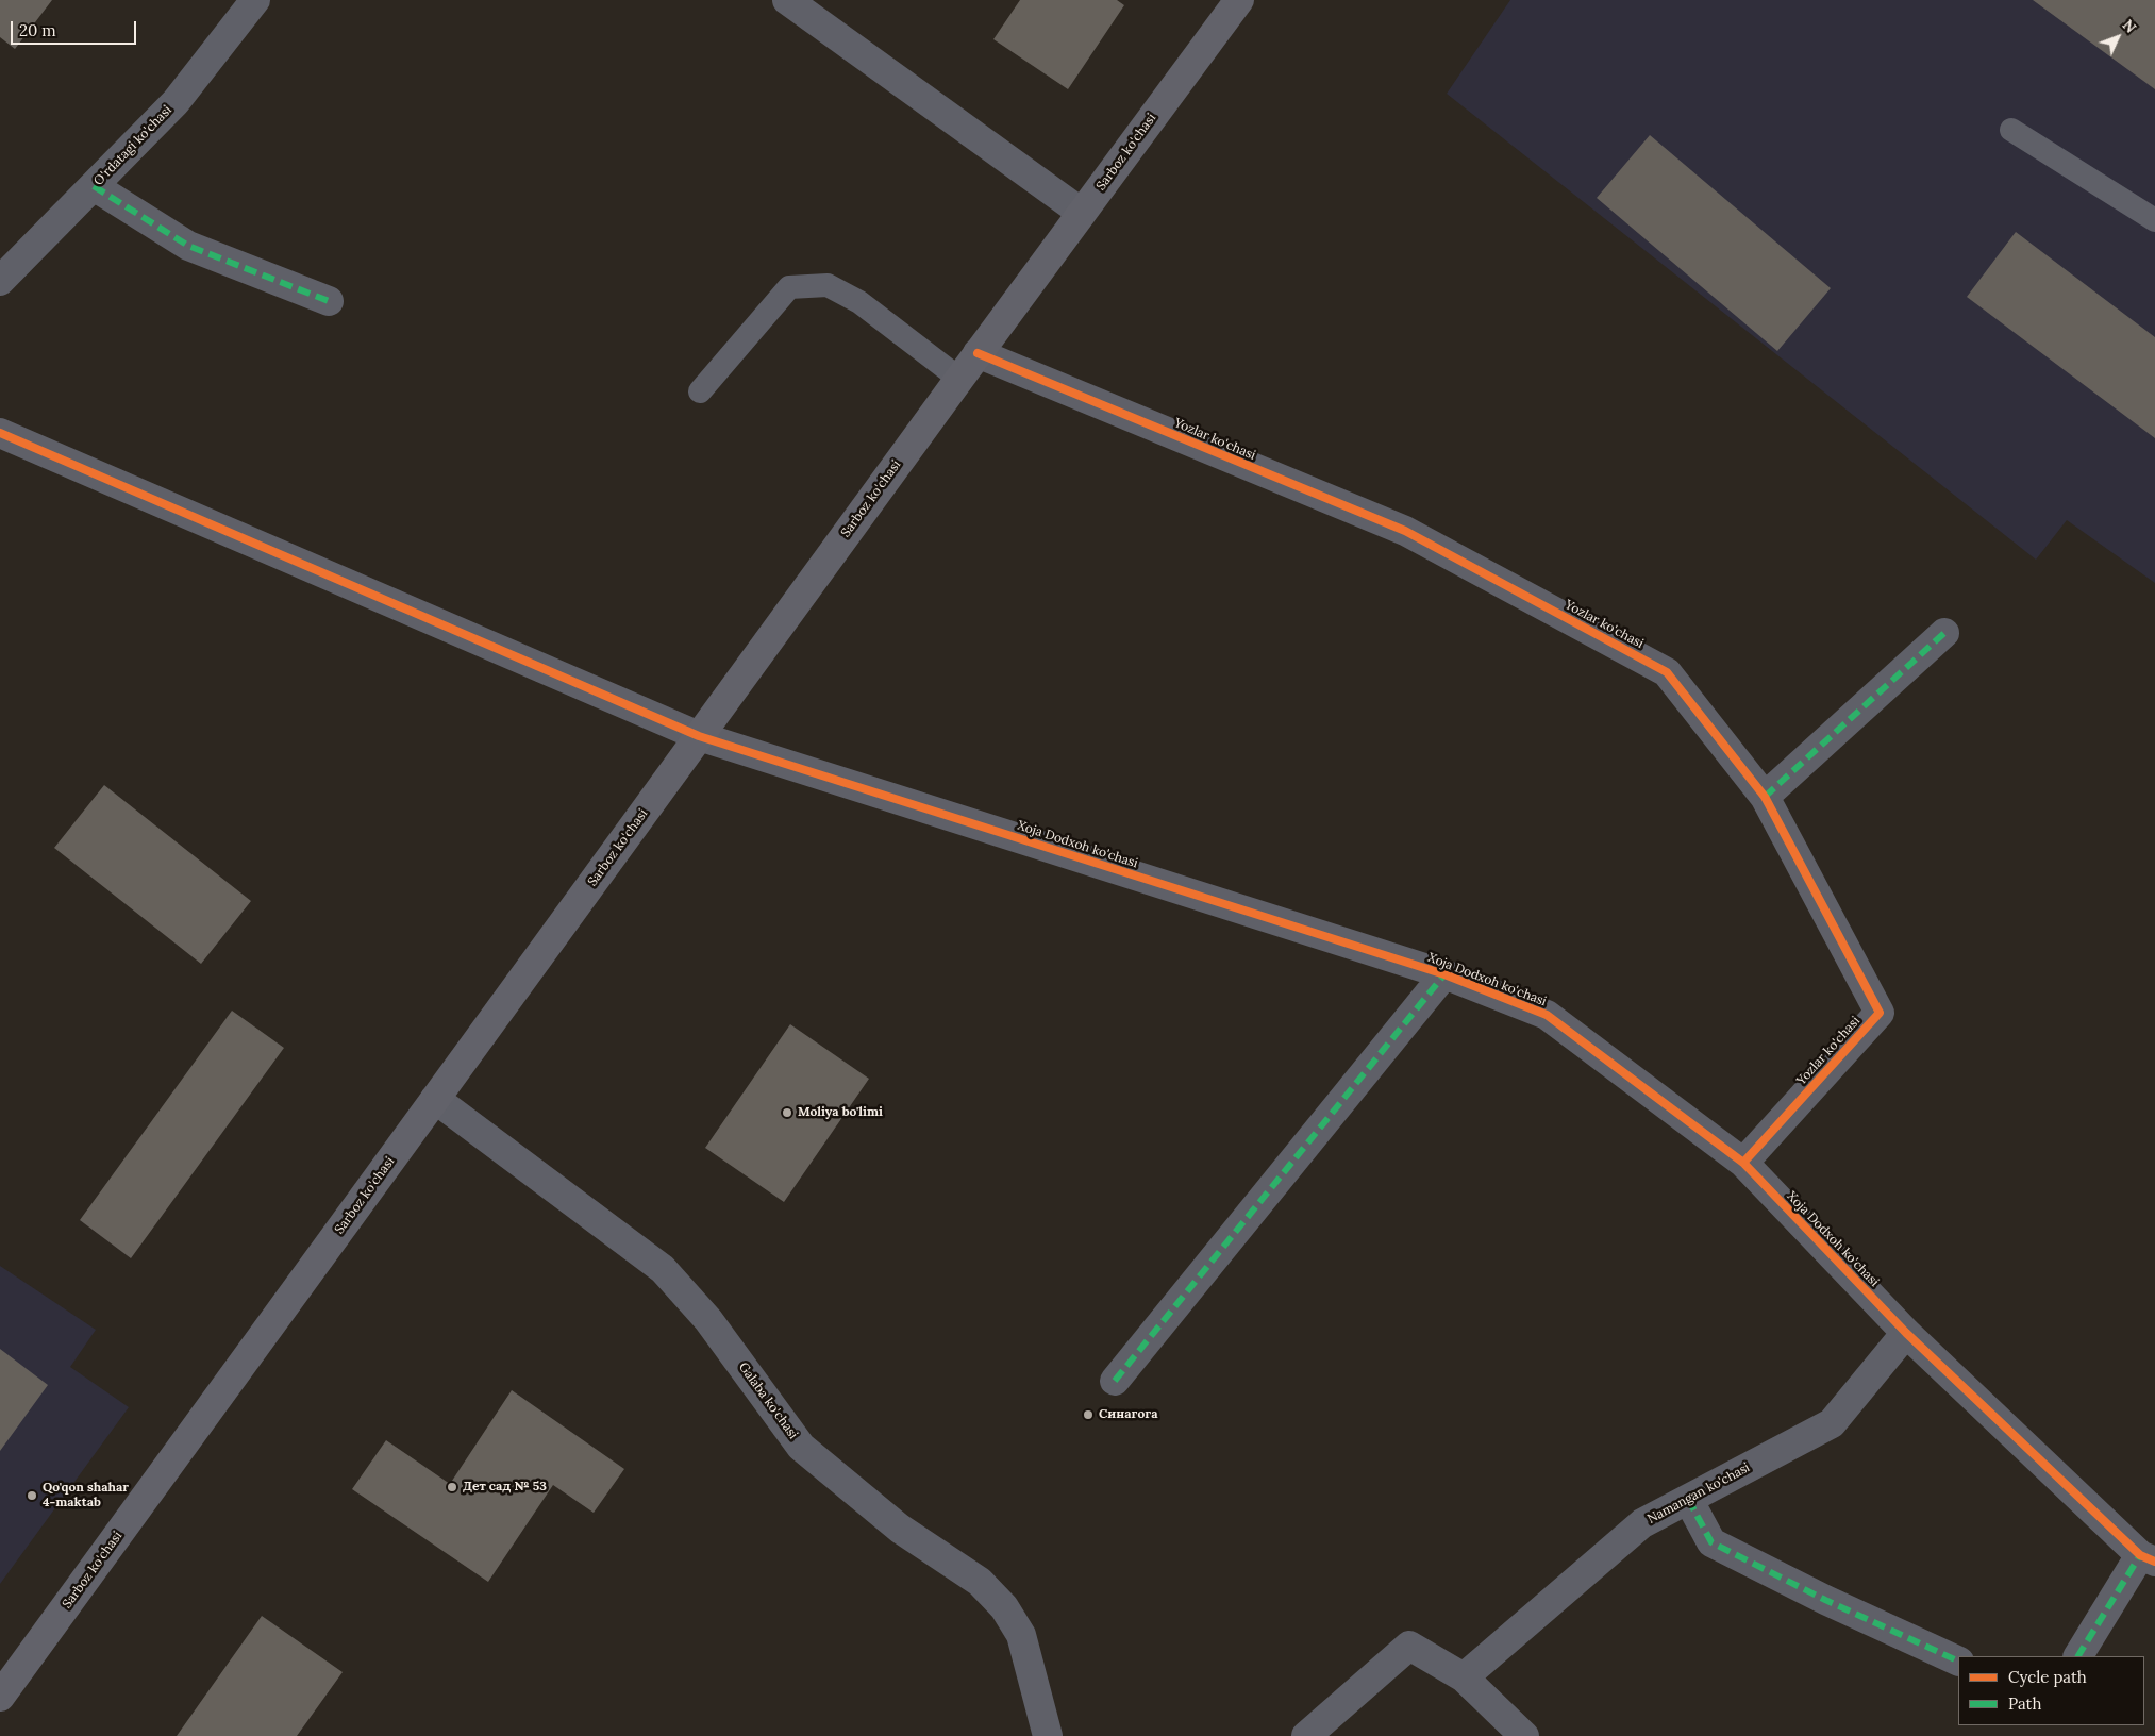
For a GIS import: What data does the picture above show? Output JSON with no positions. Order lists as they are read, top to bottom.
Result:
{
  "streets": {
    "main road": ["Sarboz ko'chasi"],
    "street": [
      "O'rdatagi ko'chasi",
      "Yozlar ko'chasi",
      "Xoja Dodxoh ko'chasi",
      "Galaba ko'chasi",
      "Namangan ko'chasi"
    ]
  },
  "crossings": [
    ["Sarboz ko'chasi", "Yozlar ko'chasi"],
    ["Sarboz ko'chasi", "Xoja Dodxoh ko'chasi"],
    ["Sarboz ko'chasi", "Galaba ko'chasi"],
    ["Yozlar ko'chasi", "Xoja Dodxoh ko'chasi"],
    ["Xoja Dodxoh ko'chasi", "Namangan ko'chasi"]
  ],
  "places": [
    "Moliya bo'limi",
    "Синагога",
    "Дет сад № 53",
    "Qo'qon shahar 4-maktab"
  ],
  "legend": ["Cycle path", "Path"],
  "scale_bar": "20 m",
  "north": "top right"
}
